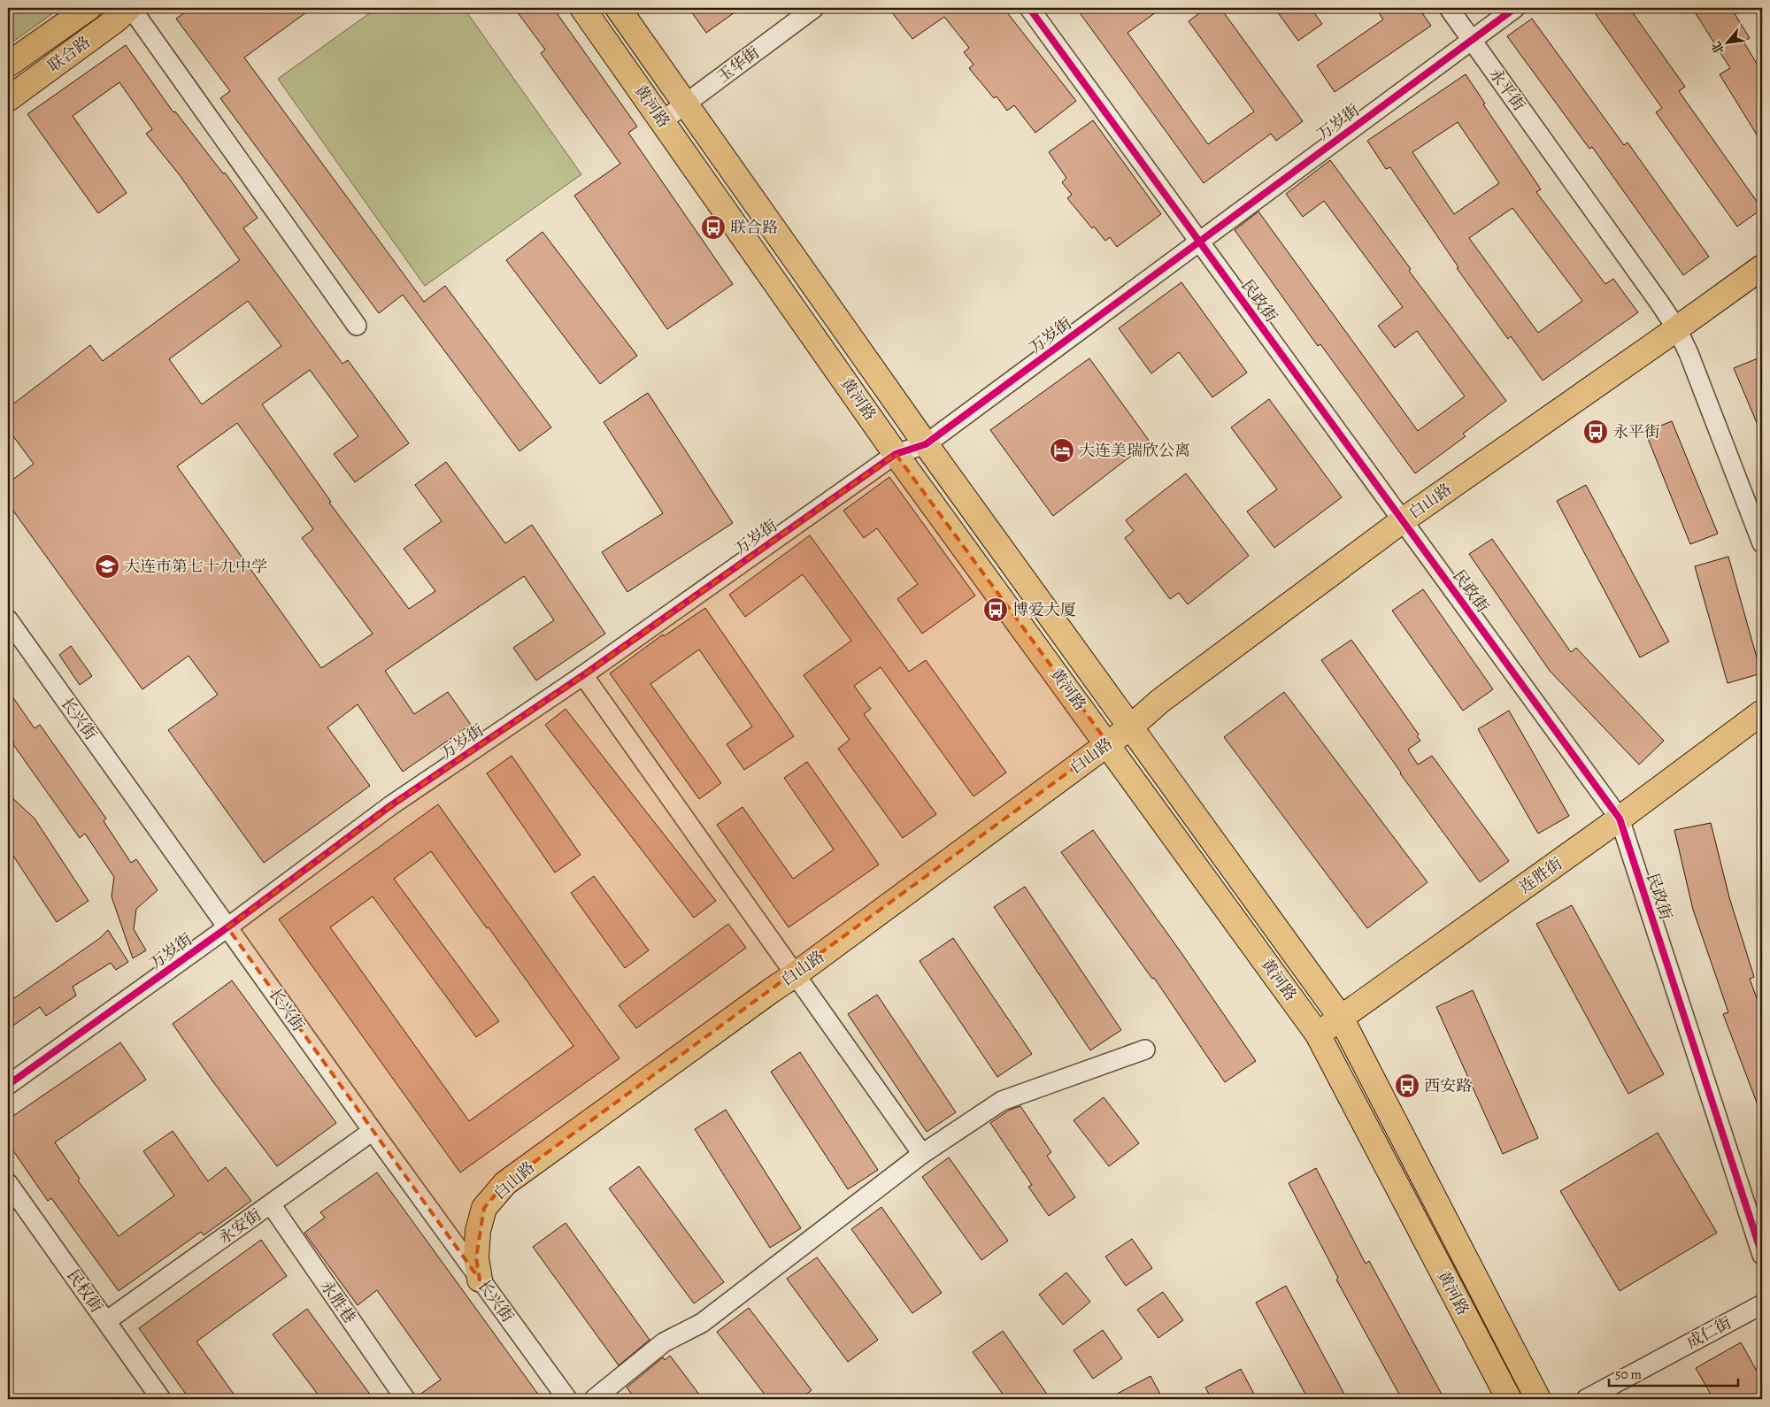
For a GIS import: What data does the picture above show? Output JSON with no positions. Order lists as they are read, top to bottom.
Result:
{
  "streets": {
    "main road": [
      "联合路",
      "黄河路",
      "白山路",
      "连胜街"
    ],
    "street": [
      "玉华街",
      "永平街",
      "万岁街",
      "民政街",
      "长兴街",
      "永安街",
      "民权街",
      "永胜巷",
      "成仁街"
    ]
  },
  "crossings": [
    ["玉华街", "黄河路"],
    ["永平街", "万岁街"],
    ["永平街", "白山路"],
    ["黄河路", "万岁街"],
    ["黄河路", "白山路"],
    ["黄河路", "连胜街"],
    ["万岁街", "民政街"],
    ["万岁街", "长兴街"],
    ["民政街", "白山路"],
    ["民政街", "连胜街"],
    ["白山路", "长兴街"],
    ["长兴街", "永安街"],
    ["永安街", "民权街"],
    ["永安街", "永胜巷"]
  ],
  "places": {
    "bus stop": [
      "联合路",
      "永平街",
      "博爱大厦",
      "西安路"
    ],
    "hotel": ["大连美瑞欣公离"],
    "school or university": ["大连市第七十九中学"]
  },
  "scale_bar": "50 m",
  "north": "bottom left"
}
